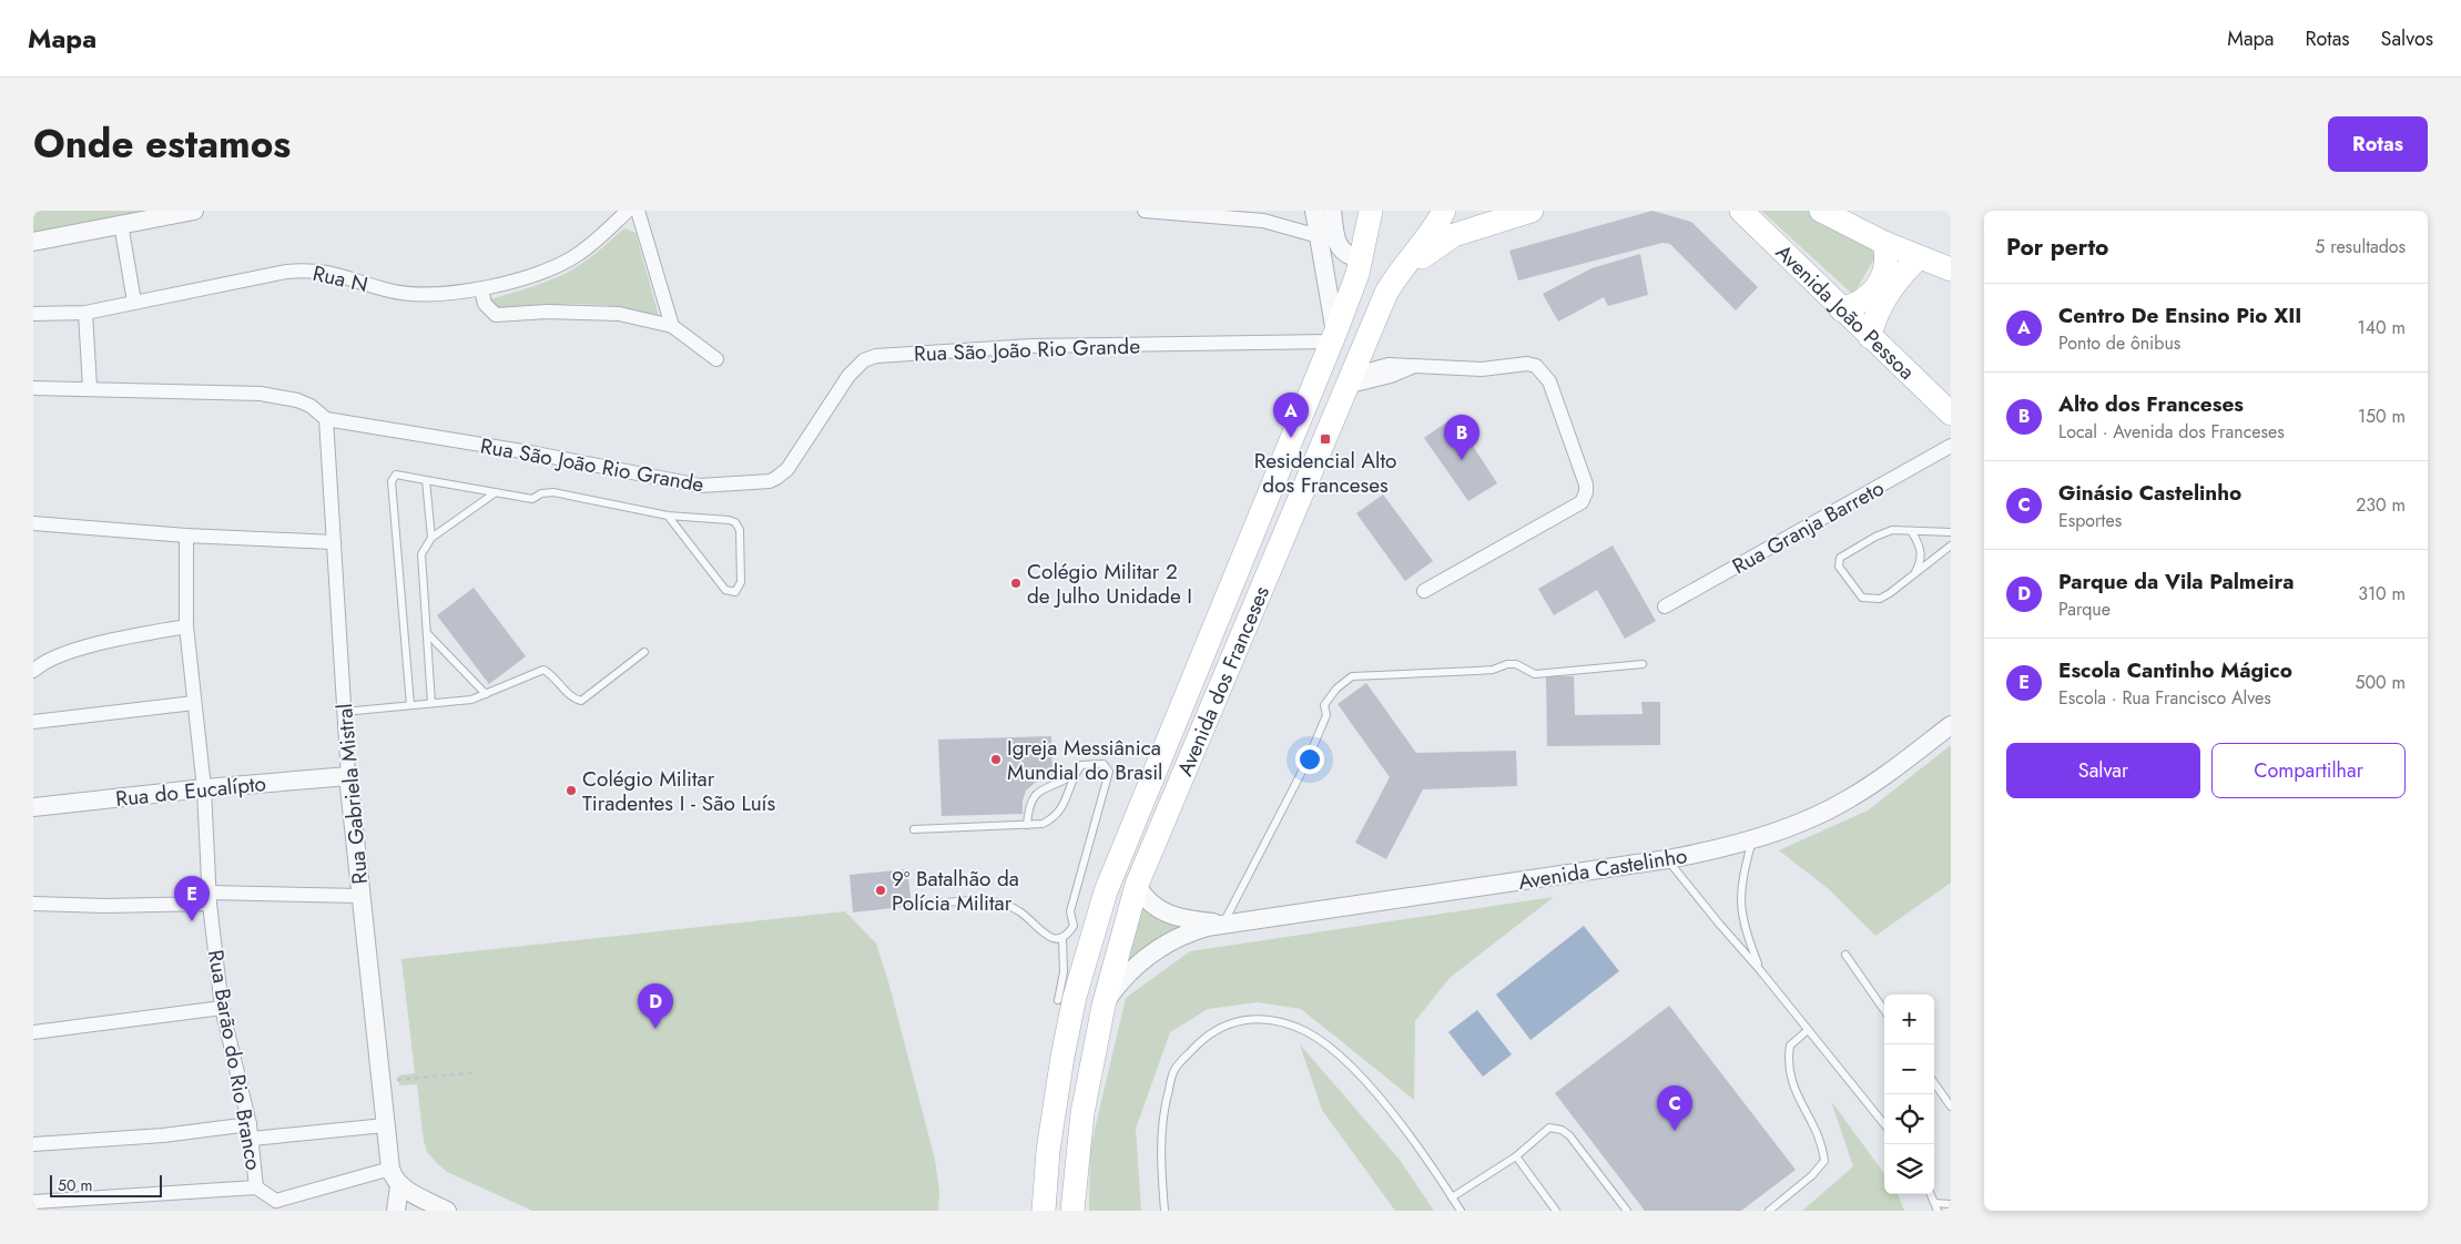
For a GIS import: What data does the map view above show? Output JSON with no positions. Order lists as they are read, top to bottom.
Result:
{
  "streets": {
    "main road": ["Avenida João Pessoa", "Avenida dos Franceses"],
    "street": [
      "Rua N",
      "Rua São João Rio Grande",
      "Rua Granja Barreto",
      "Rua do Eucalípto",
      "Rua Gabriela Mistral",
      "Avenida Castelinho",
      "Rua Barão do Rio Branco"
    ]
  },
  "crossings": [
    ["Rua São João Rio Grande", "Avenida dos Franceses"],
    ["Rua São João Rio Grande", "Rua Gabriela Mistral"],
    ["Avenida dos Franceses", "Avenida Castelinho"],
    ["Rua do Eucalípto", "Rua Gabriela Mistral"],
    ["Rua do Eucalípto", "Rua Barão do Rio Branco"]
  ],
  "places": {
    "transit": ["Residencial Alto dos Franceses"],
    "other": [
      "Colégio Militar 2 de Julho Unidade I",
      "Igreja Messiânica Mundial do Brasil",
      "Colégio Militar Tiradentes I - São Luís",
      "9º Batalhão da Polícia Militar"
    ]
  },
  "scale_bar": "50 m",
  "page": {
    "header": "Mapa",
    "nav": ["Mapa", "Rotas", "Salvos"],
    "title": "Onde estamos",
    "buttons": [
      "Rotas",
      ["Salvar", "Compartilhar"]
    ],
    "heading": ["Por perto", "5 resultados"],
    "list": [
      {
        "mark": "A",
        "name": "Centro De Ensino Pio XII",
        "note": "Ponto de ônibus",
        "value": "140 m"
      },
      {
        "mark": "B",
        "name": "Alto dos Franceses",
        "note": "Local · Avenida dos Franceses",
        "value": "150 m"
      },
      {
        "mark": "C",
        "name": "Ginásio Castelinho",
        "note": "Esportes",
        "value": "230 m"
      },
      {
        "mark": "D",
        "name": "Parque da Vila Palmeira",
        "note": "Parque",
        "value": "310 m"
      },
      {
        "mark": "E",
        "name": "Escola Cantinho Mágico",
        "note": "Escola · Rua Francisco Alves",
        "value": "500 m"
      }
    ],
    "pins": [
      "A",
      "B",
      "E",
      "D",
      "C"
    ],
    "map_buttons": ["+", "−"],
    "scale": "50 m"
  }
}
